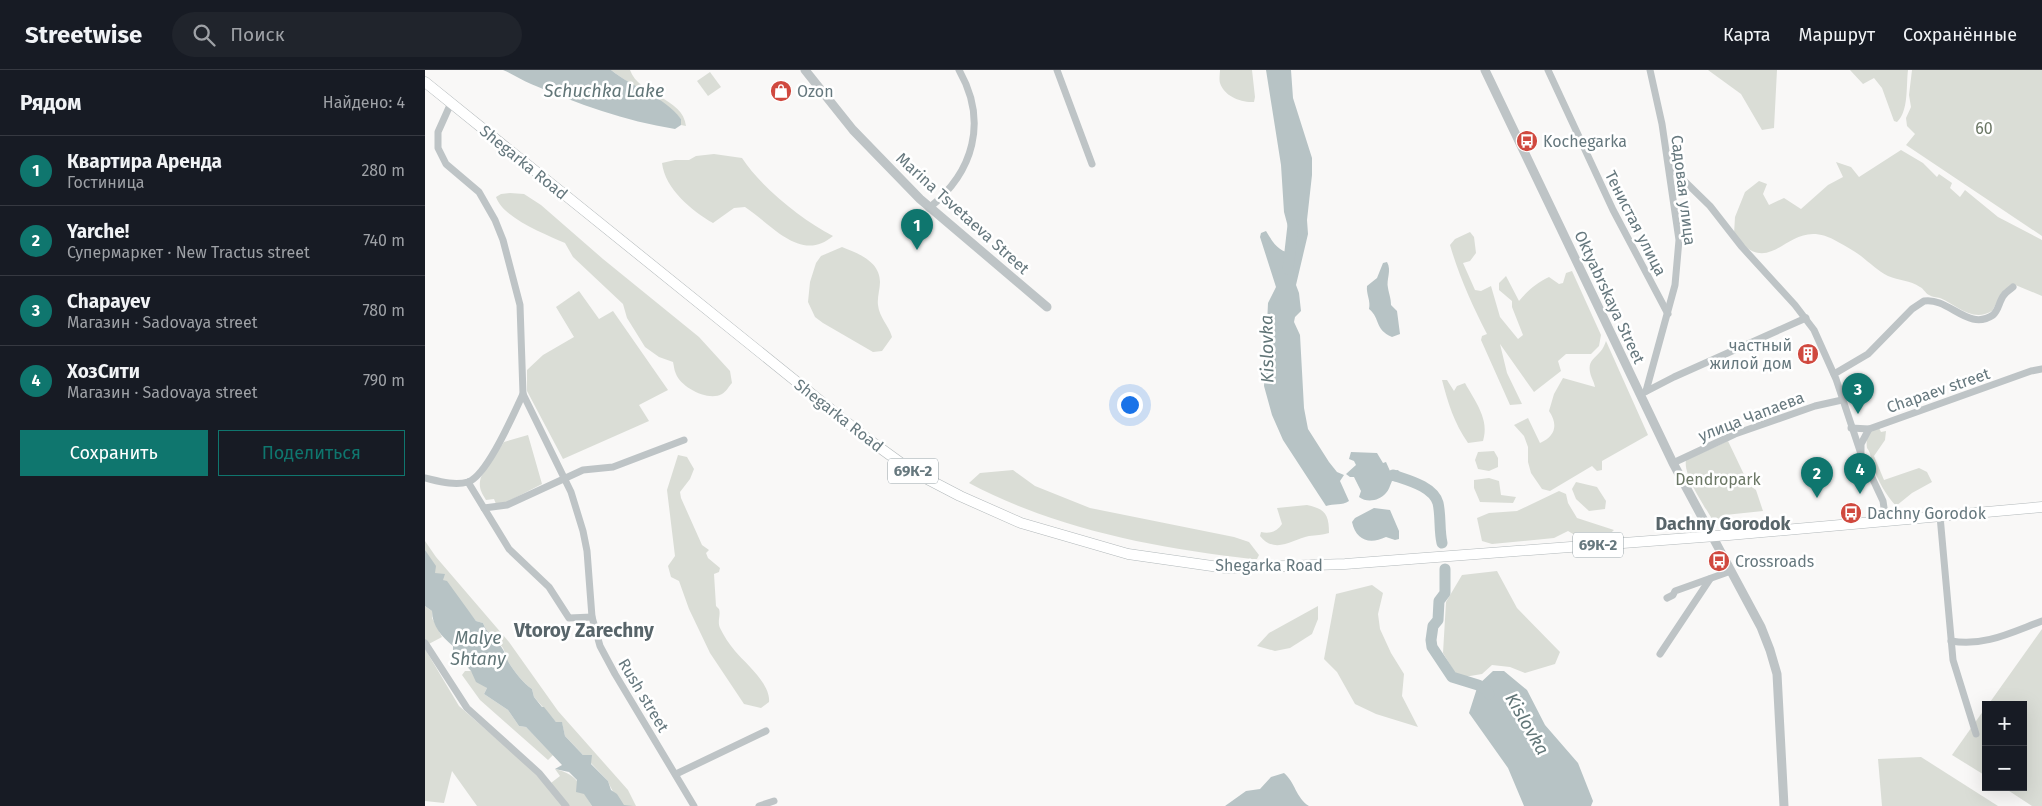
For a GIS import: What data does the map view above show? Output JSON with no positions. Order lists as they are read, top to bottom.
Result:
{
  "streets": {
    "main road": ["Shegarka Road", "69К-2"],
    "street": [
      "Садовая улица",
      "Marina Tsvetaeva Street",
      "Тенистая улица",
      "Oktyabrskaya Street",
      "Chapaev street",
      "улица Чапаева",
      "Rush street"
    ]
  },
  "crossings": [
    ["Shegarka Road", "Oktyabrskaya Street"],
    ["Shegarka Road", "69К-2"],
    ["Садовая улица", "Тенистая улица"],
    ["Oktyabrskaya Street", "улица Чапаева"],
    ["Oktyabrskaya Street", "69К-2"]
  ],
  "districts": ["Dachny Gorodok", "Vtoroy Zarechny"],
  "water": ["Schuchka Lake", "Kislovka", "Malye Shtany"],
  "parks": ["60", "Dendropark"],
  "places": {
    "shop": ["Ozon"],
    "bus stop": ["Kochegarka", "Dachny Gorodok", "Crossroads"],
    "building": ["частный жилой дом"]
  },
  "page": {
    "header": "Streetwise",
    "search": "Поиск",
    "nav": ["Карта", "Маршрут", "Сохранённые"],
    "heading": ["Рядом", "Найдено: 4"],
    "list": [
      {
        "mark": "1",
        "name": "Квартира Аренда",
        "note": "Гостиница",
        "value": "280 m"
      },
      {
        "mark": "2",
        "name": "Yarche!",
        "note": "Супермаркет · New Tractus street",
        "value": "740 m"
      },
      {
        "mark": "3",
        "name": "Chapayev",
        "note": "Магазин · Sadovaya street",
        "value": "780 m"
      },
      {
        "mark": "4",
        "name": "ХозСити",
        "note": "Магазин · Sadovaya street",
        "value": "790 m"
      }
    ],
    "pins": [
      "1",
      "3",
      "4",
      "2"
    ],
    "buttons": ["Сохранить", "Поделиться"],
    "map_buttons": ["+", "−"]
  }
}
